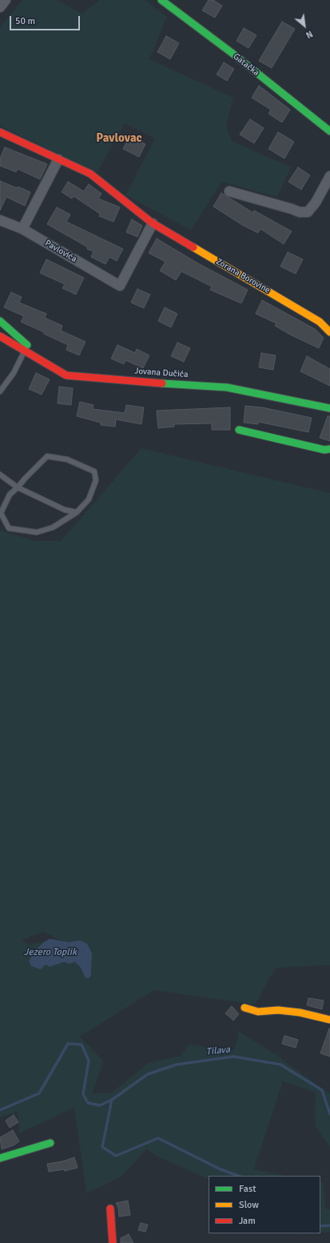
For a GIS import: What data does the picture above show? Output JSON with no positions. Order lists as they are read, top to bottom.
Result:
{
  "streets": {
    "street": [
      "Gatačka",
      "Pavlovića",
      "Zorana Borovine",
      "Jovana Dučića"
    ]
  },
  "crossings": [
    ["Pavlovića", "Zorana Borovine"]
  ],
  "districts": ["Pavlovac"],
  "water": ["Jezero Toplik", "Tilava"],
  "legend": ["Fast", "Slow", "Jam"],
  "scale_bar": "50 m",
  "north": "bottom right"
}
